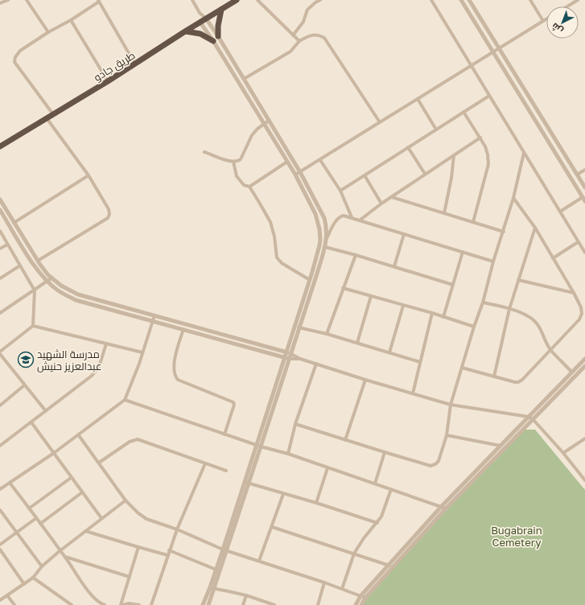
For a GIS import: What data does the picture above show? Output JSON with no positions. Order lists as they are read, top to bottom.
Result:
{
  "streets": {
    "highway": ["طريق جادو"]
  },
  "parks": ["Bugabrain Cemetery"],
  "places": {
    "school or university": ["مدرسة الشهيد عبدالعزيز حنيش"]
  },
  "north": "bottom left"
}
